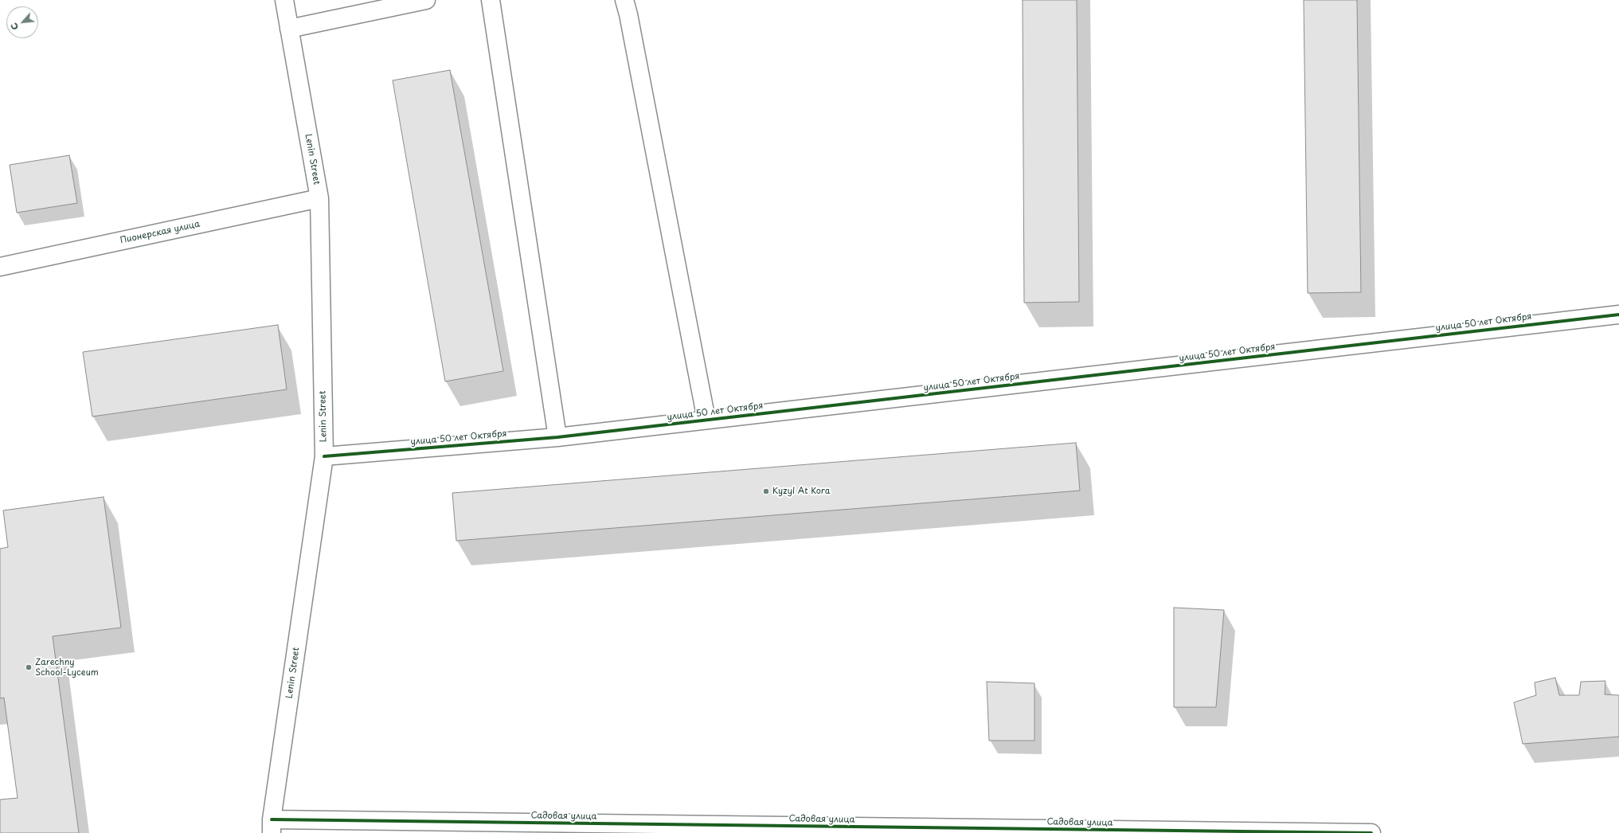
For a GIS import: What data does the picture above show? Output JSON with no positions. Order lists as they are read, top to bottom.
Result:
{
  "streets": {
    "street": [
      "Lenin Street",
      "Пионерская улица",
      "улица 50 лет Октября",
      "Садовая улица"
    ]
  },
  "crossings": [
    ["Lenin Street", "Пионерская улица"],
    ["Lenin Street", "улица 50 лет Октября"],
    ["Lenin Street", "Садовая улица"]
  ],
  "places": ["Kyzyl At Kora", "Zarechny School-Lyceum"],
  "north": "bottom left"
}
